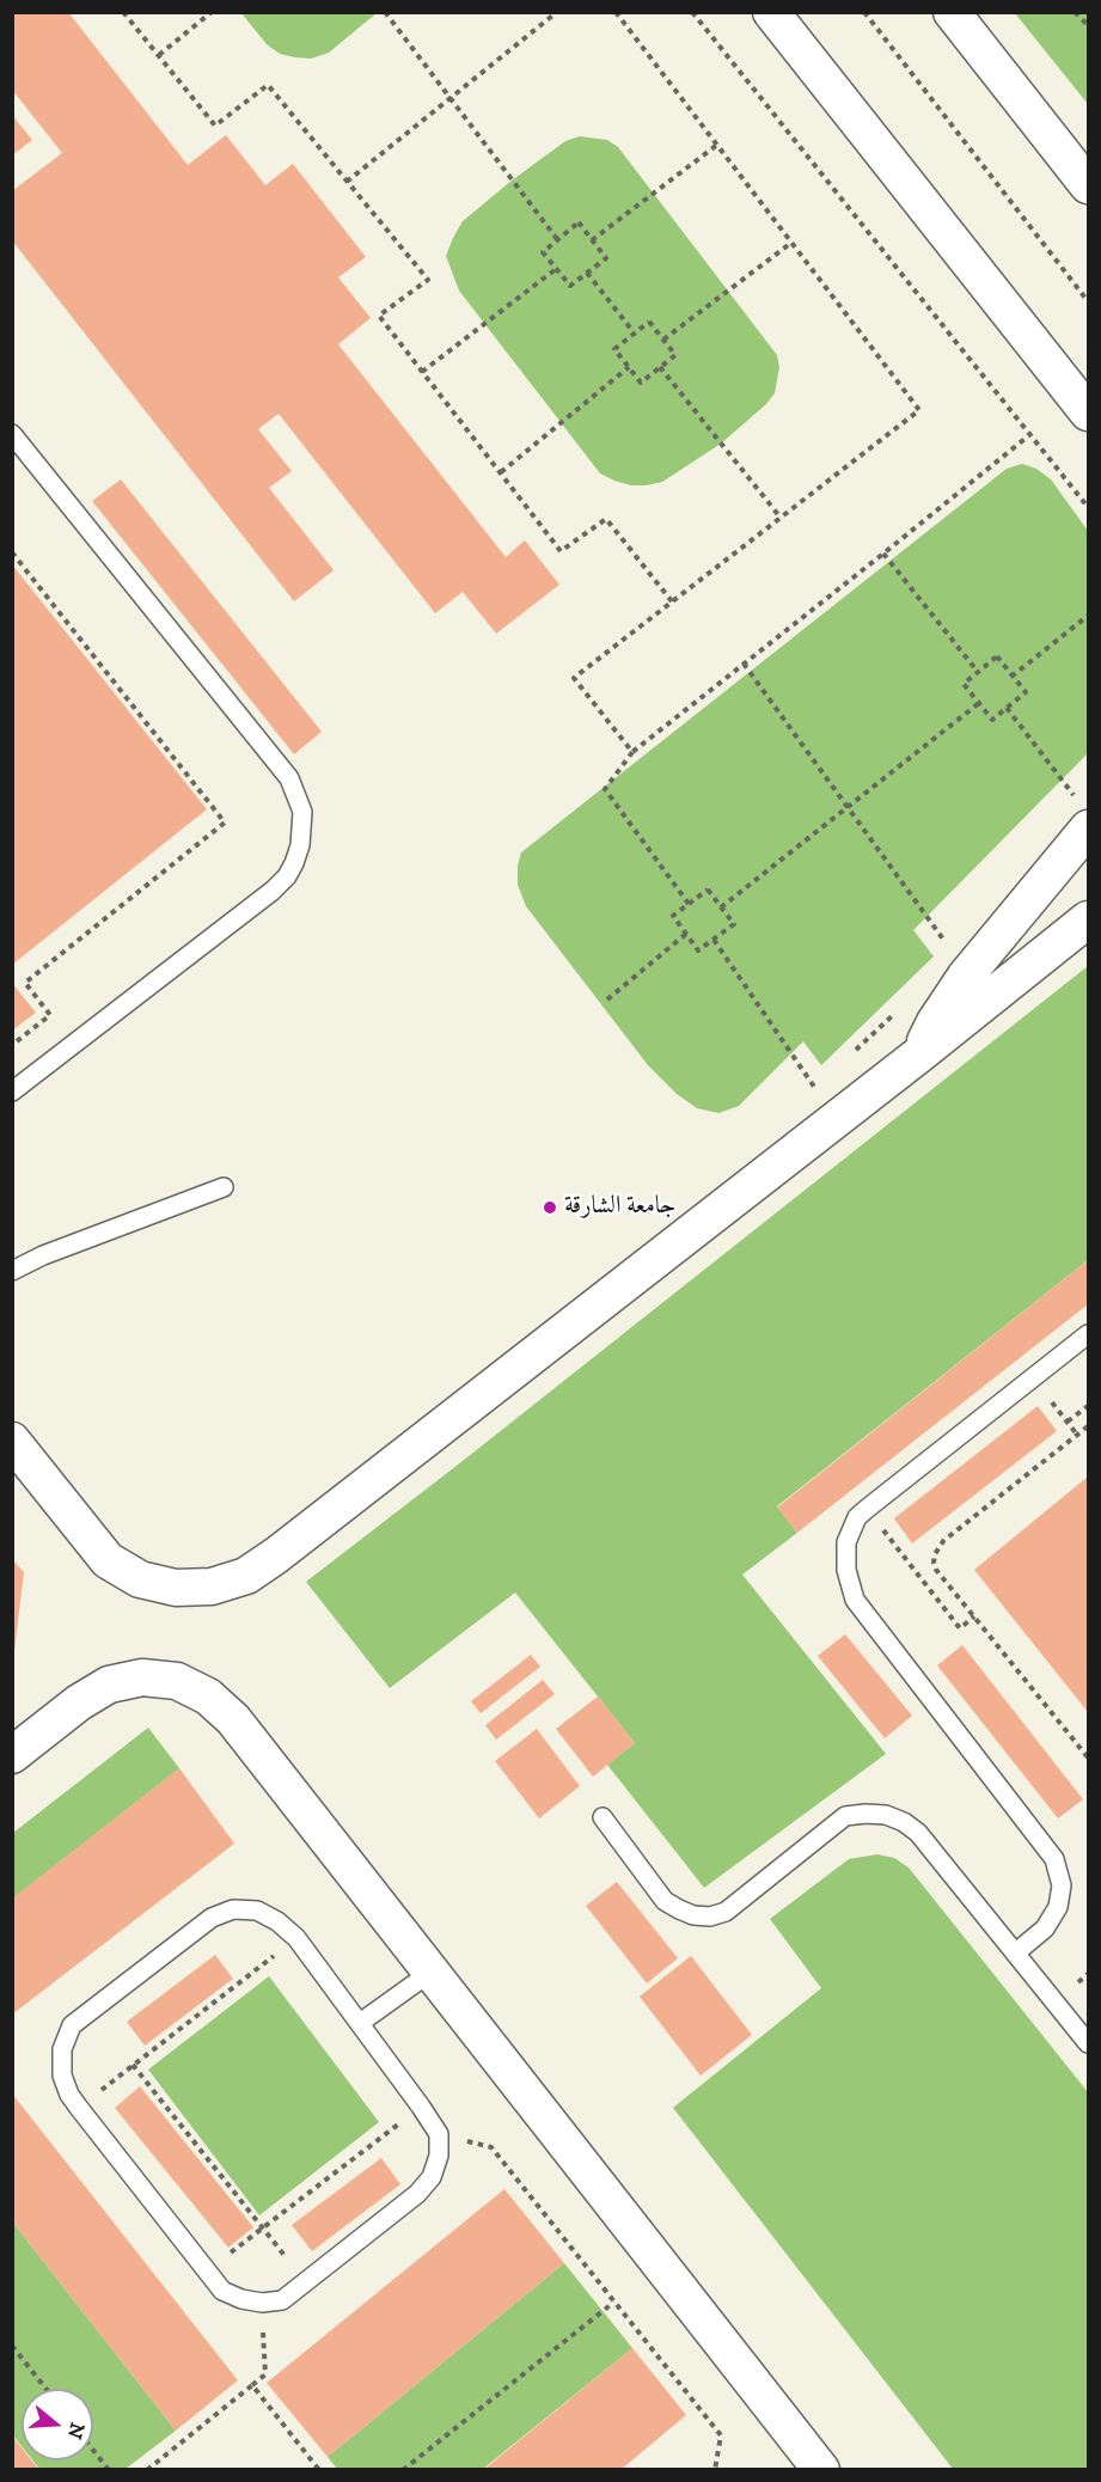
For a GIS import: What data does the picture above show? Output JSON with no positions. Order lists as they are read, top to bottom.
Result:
{
  "places": ["جامعة الشارقة"],
  "north": "right"
}
